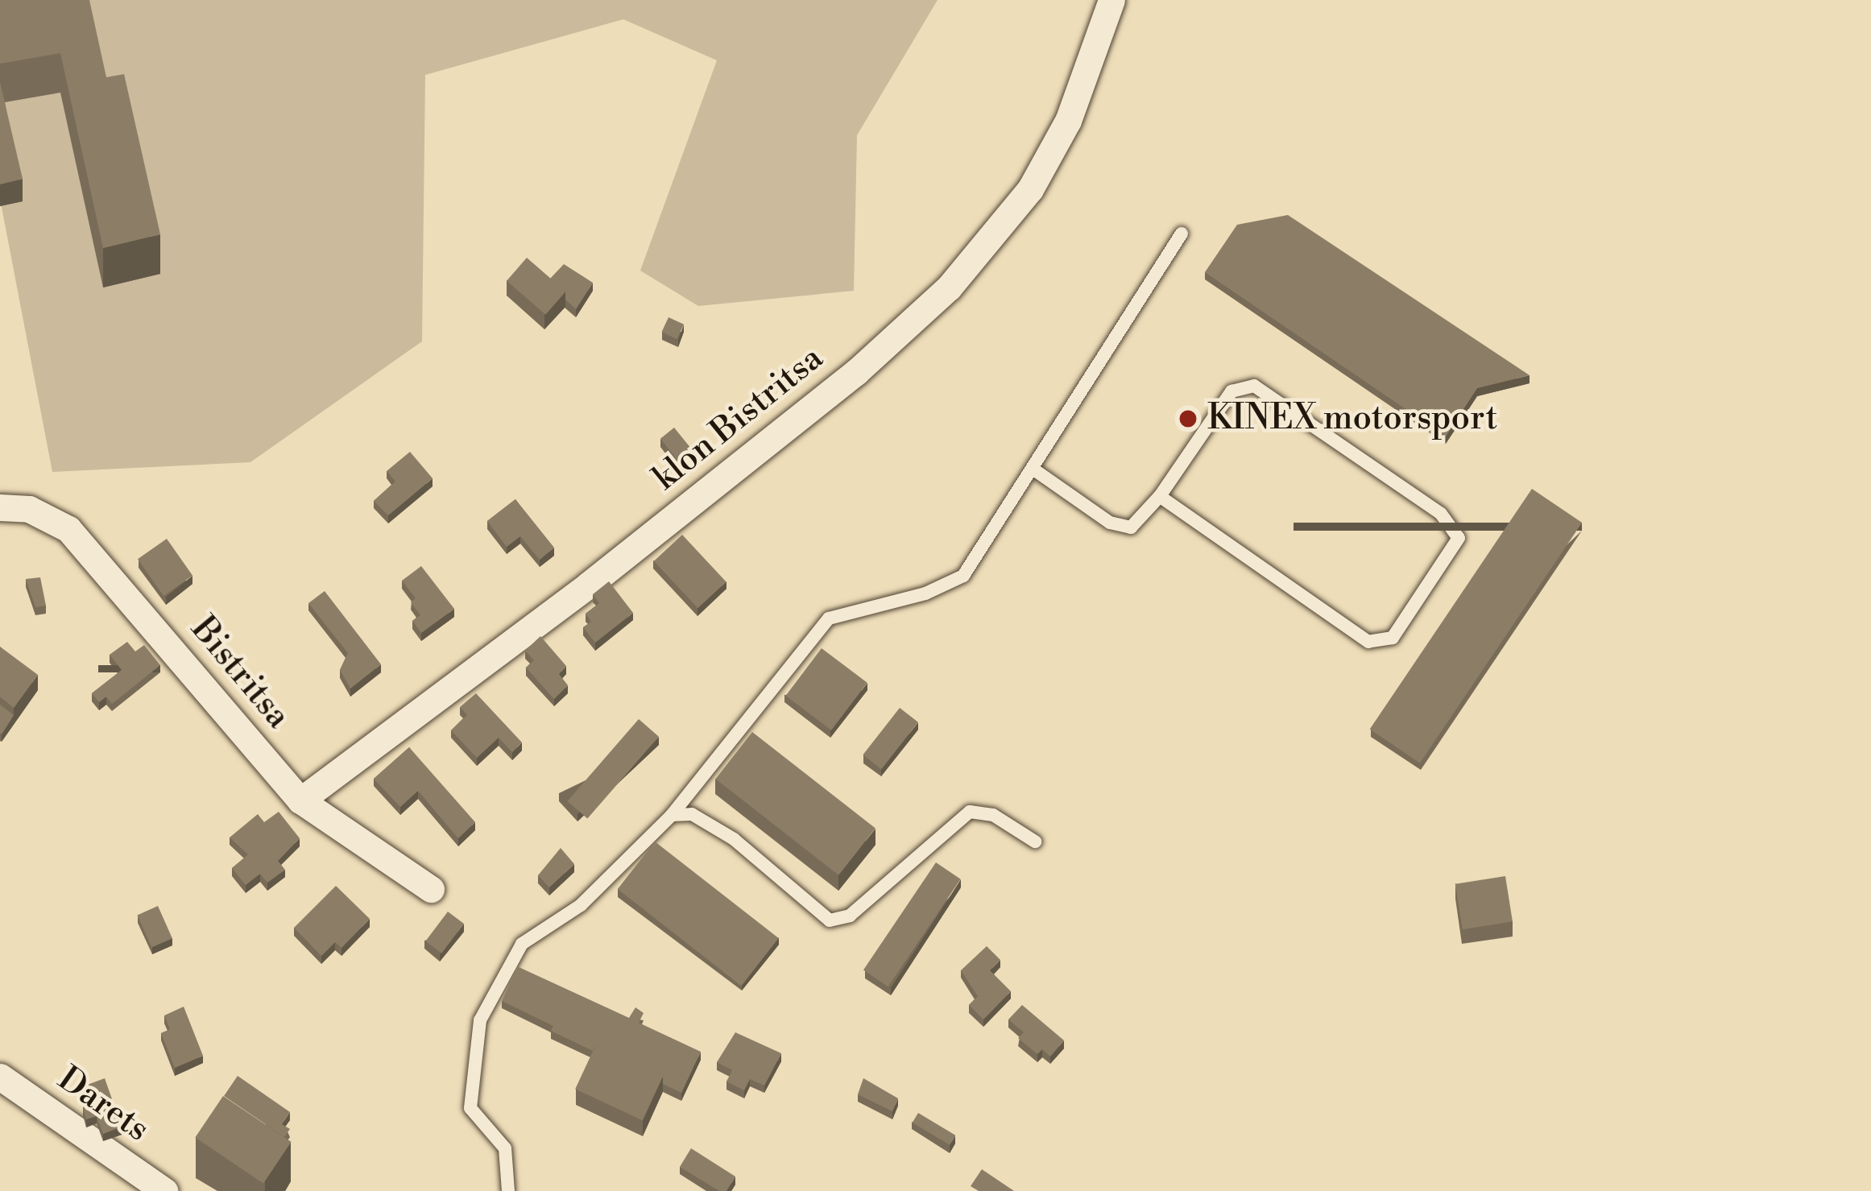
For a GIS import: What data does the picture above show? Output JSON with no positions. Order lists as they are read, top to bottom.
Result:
{
  "streets": {
    "street": ["klon Bistritsa", "Bistritsa", "Darets"]
  },
  "crossings": [
    ["klon Bistritsa", "Bistritsa"]
  ],
  "places": ["KINEX motorsport"]
}
